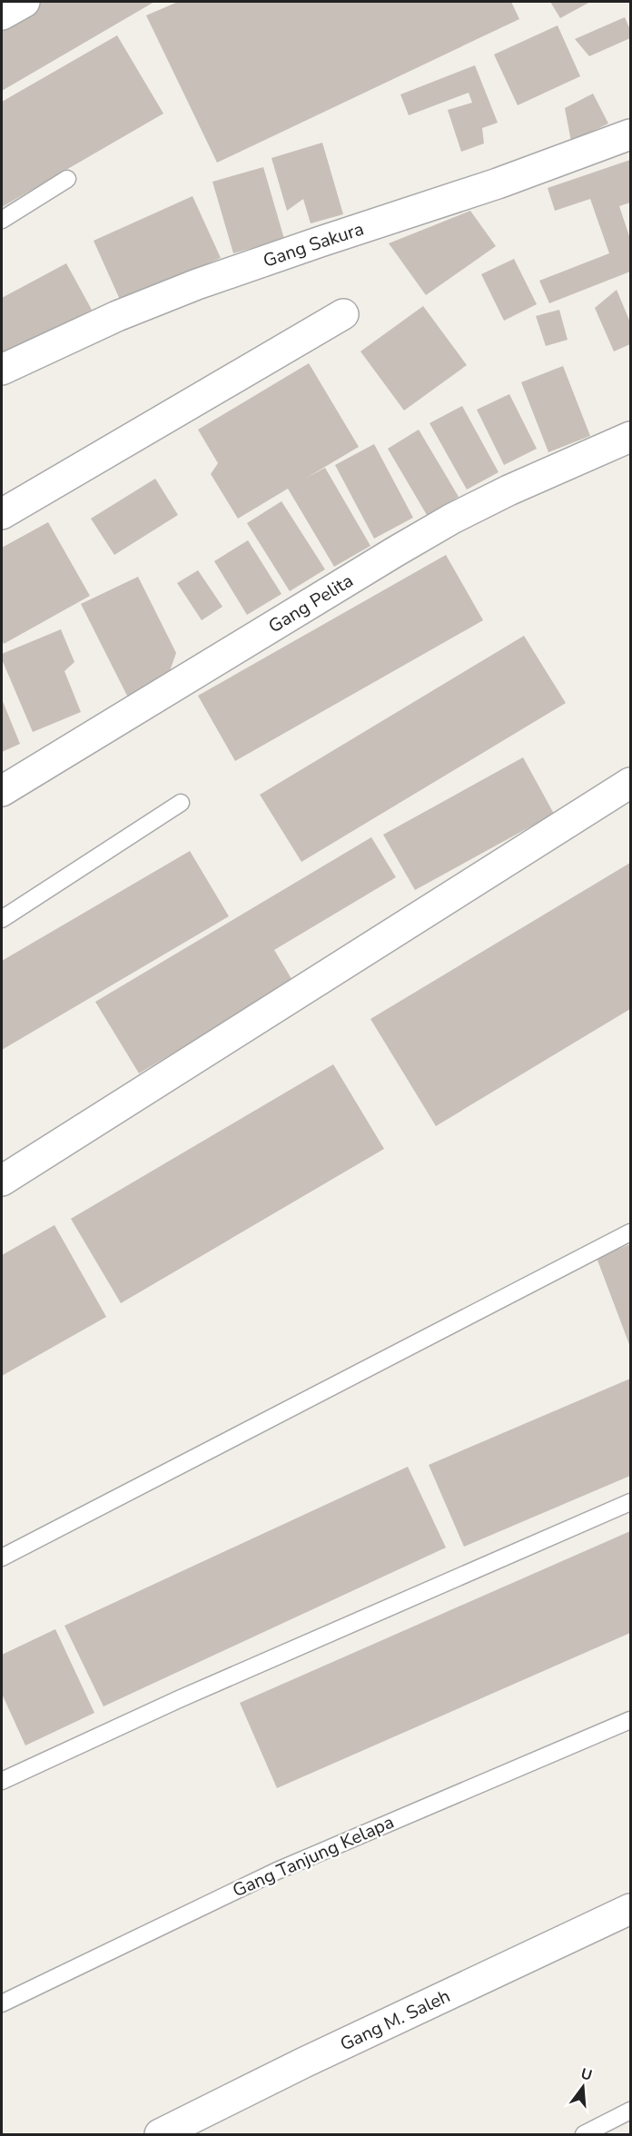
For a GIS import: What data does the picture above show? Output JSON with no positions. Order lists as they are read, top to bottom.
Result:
{
  "streets": {
    "street": ["Gang Sakura", "Gang Pelita", "Gang M. Saleh"],
    "lane": ["Gang Tanjung Kelapa"]
  },
  "north": "top"
}
